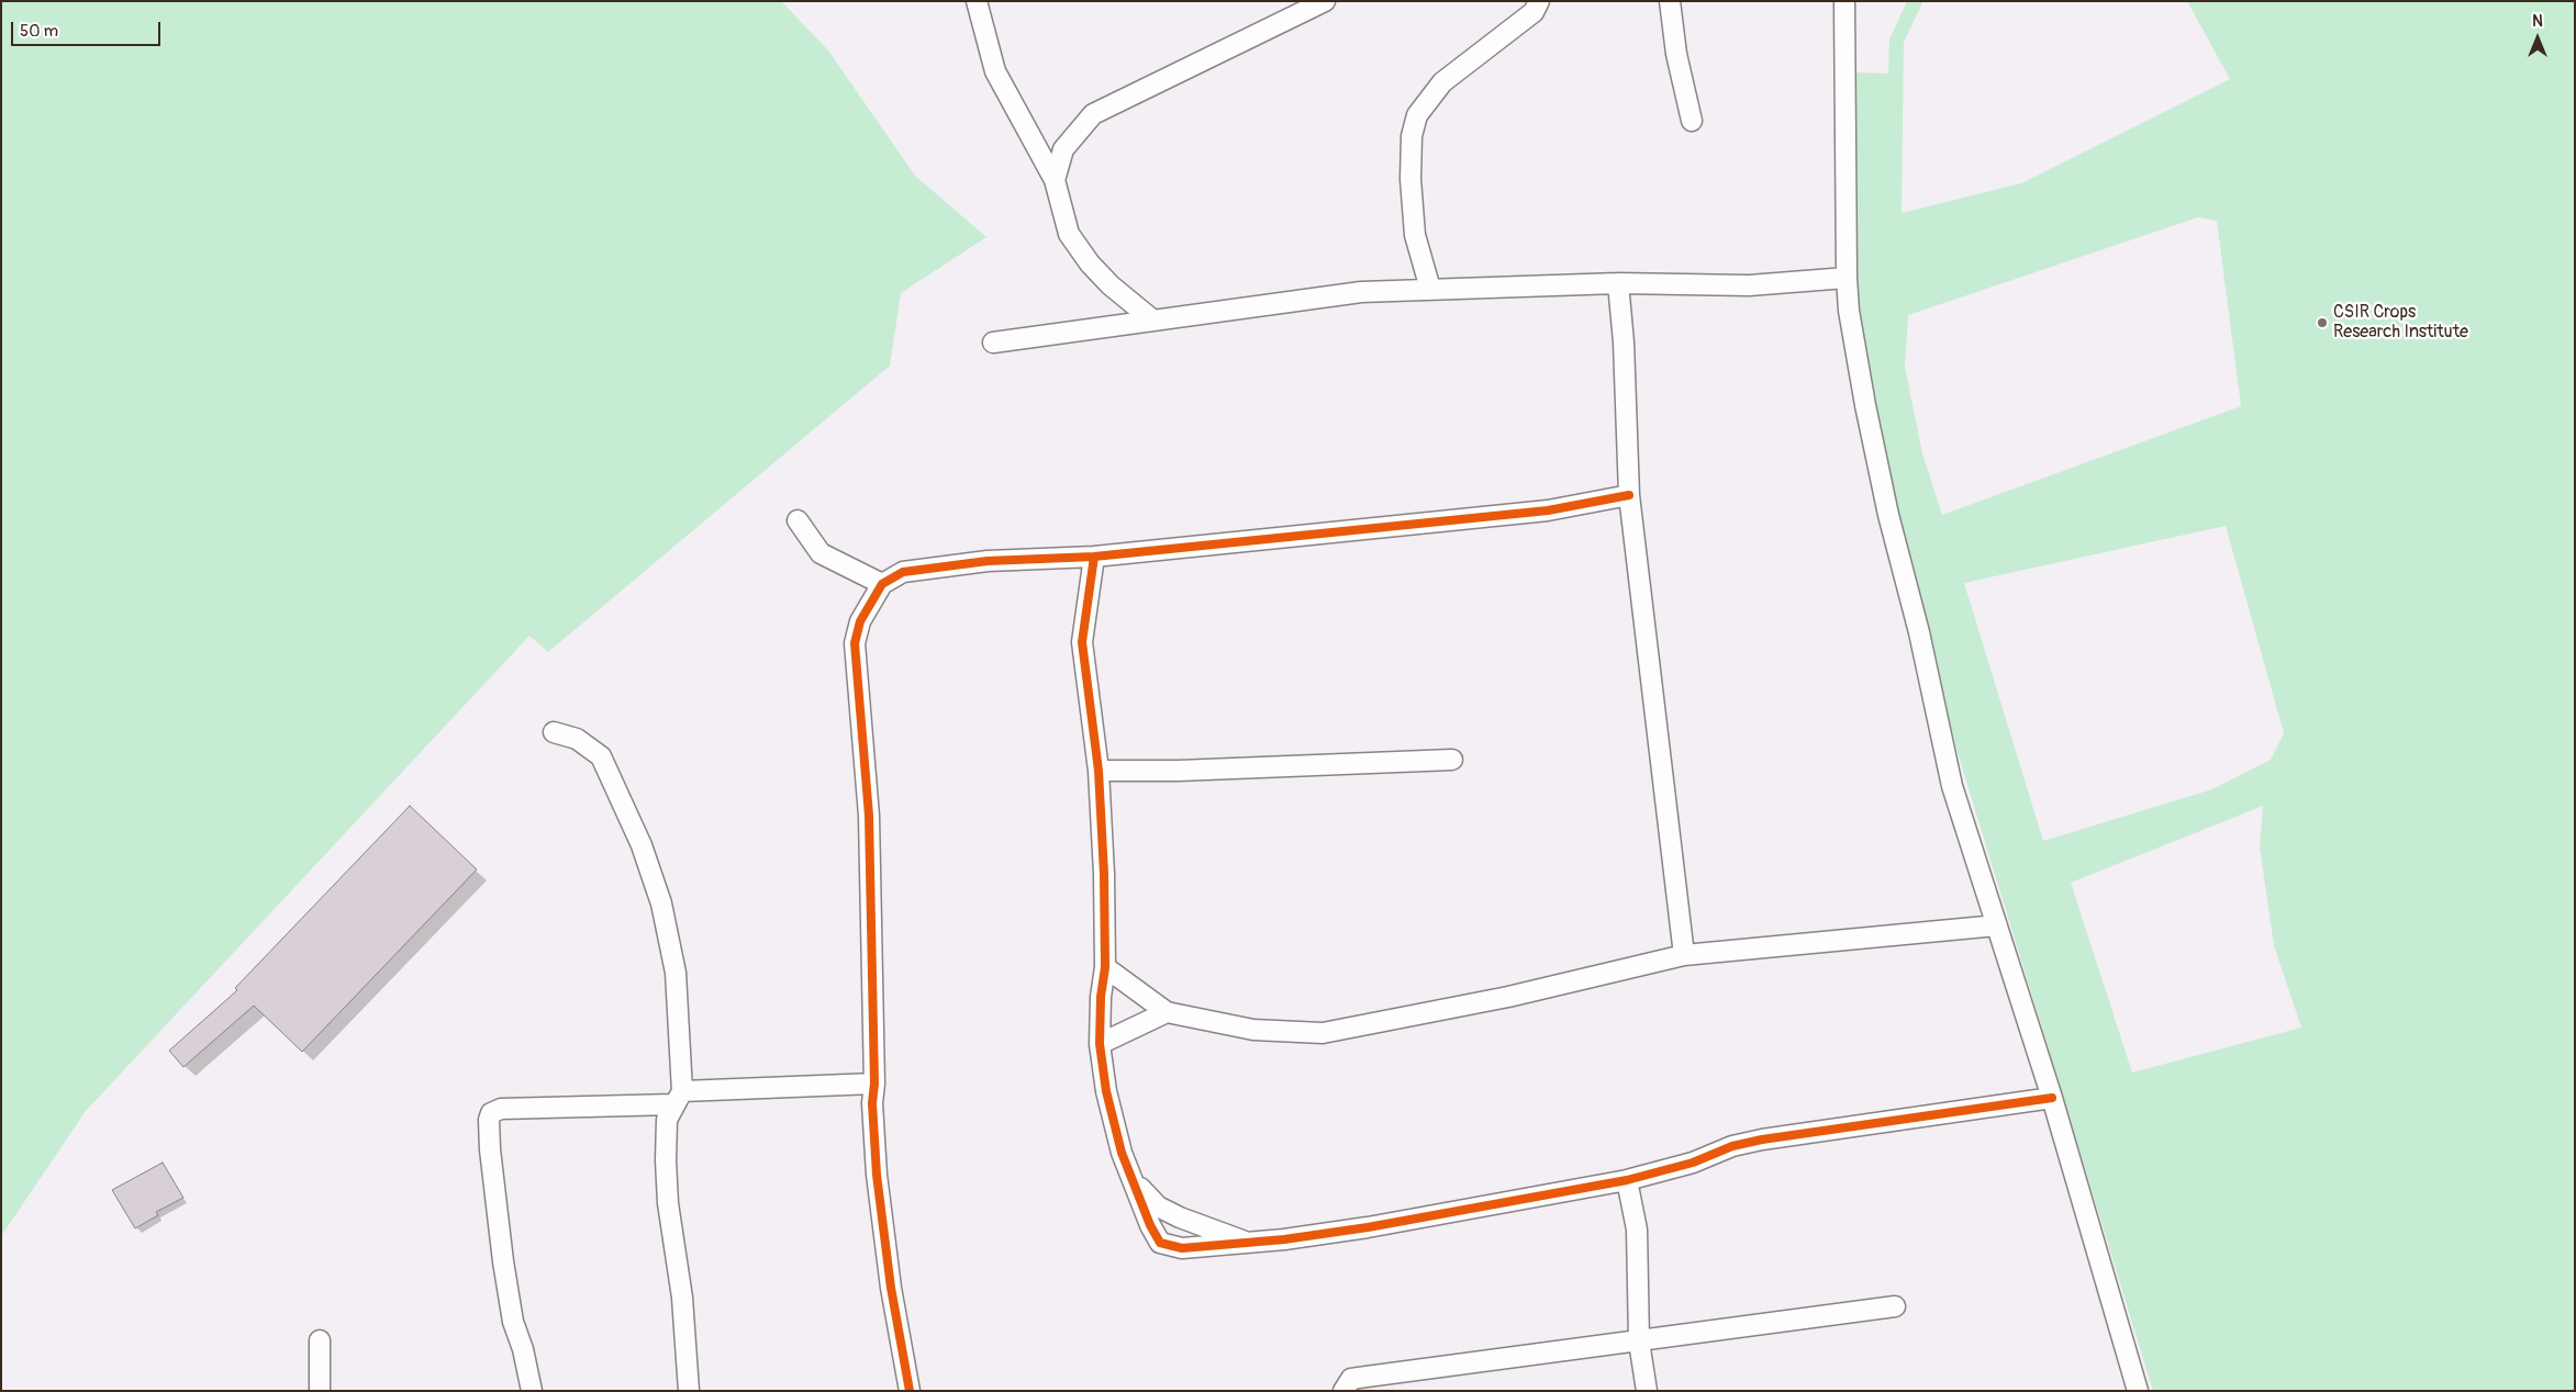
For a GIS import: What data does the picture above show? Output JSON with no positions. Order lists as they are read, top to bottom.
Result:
{
  "places": ["CSIR Crops Research Institute"],
  "scale_bar": "50 m",
  "north": "top"
}
